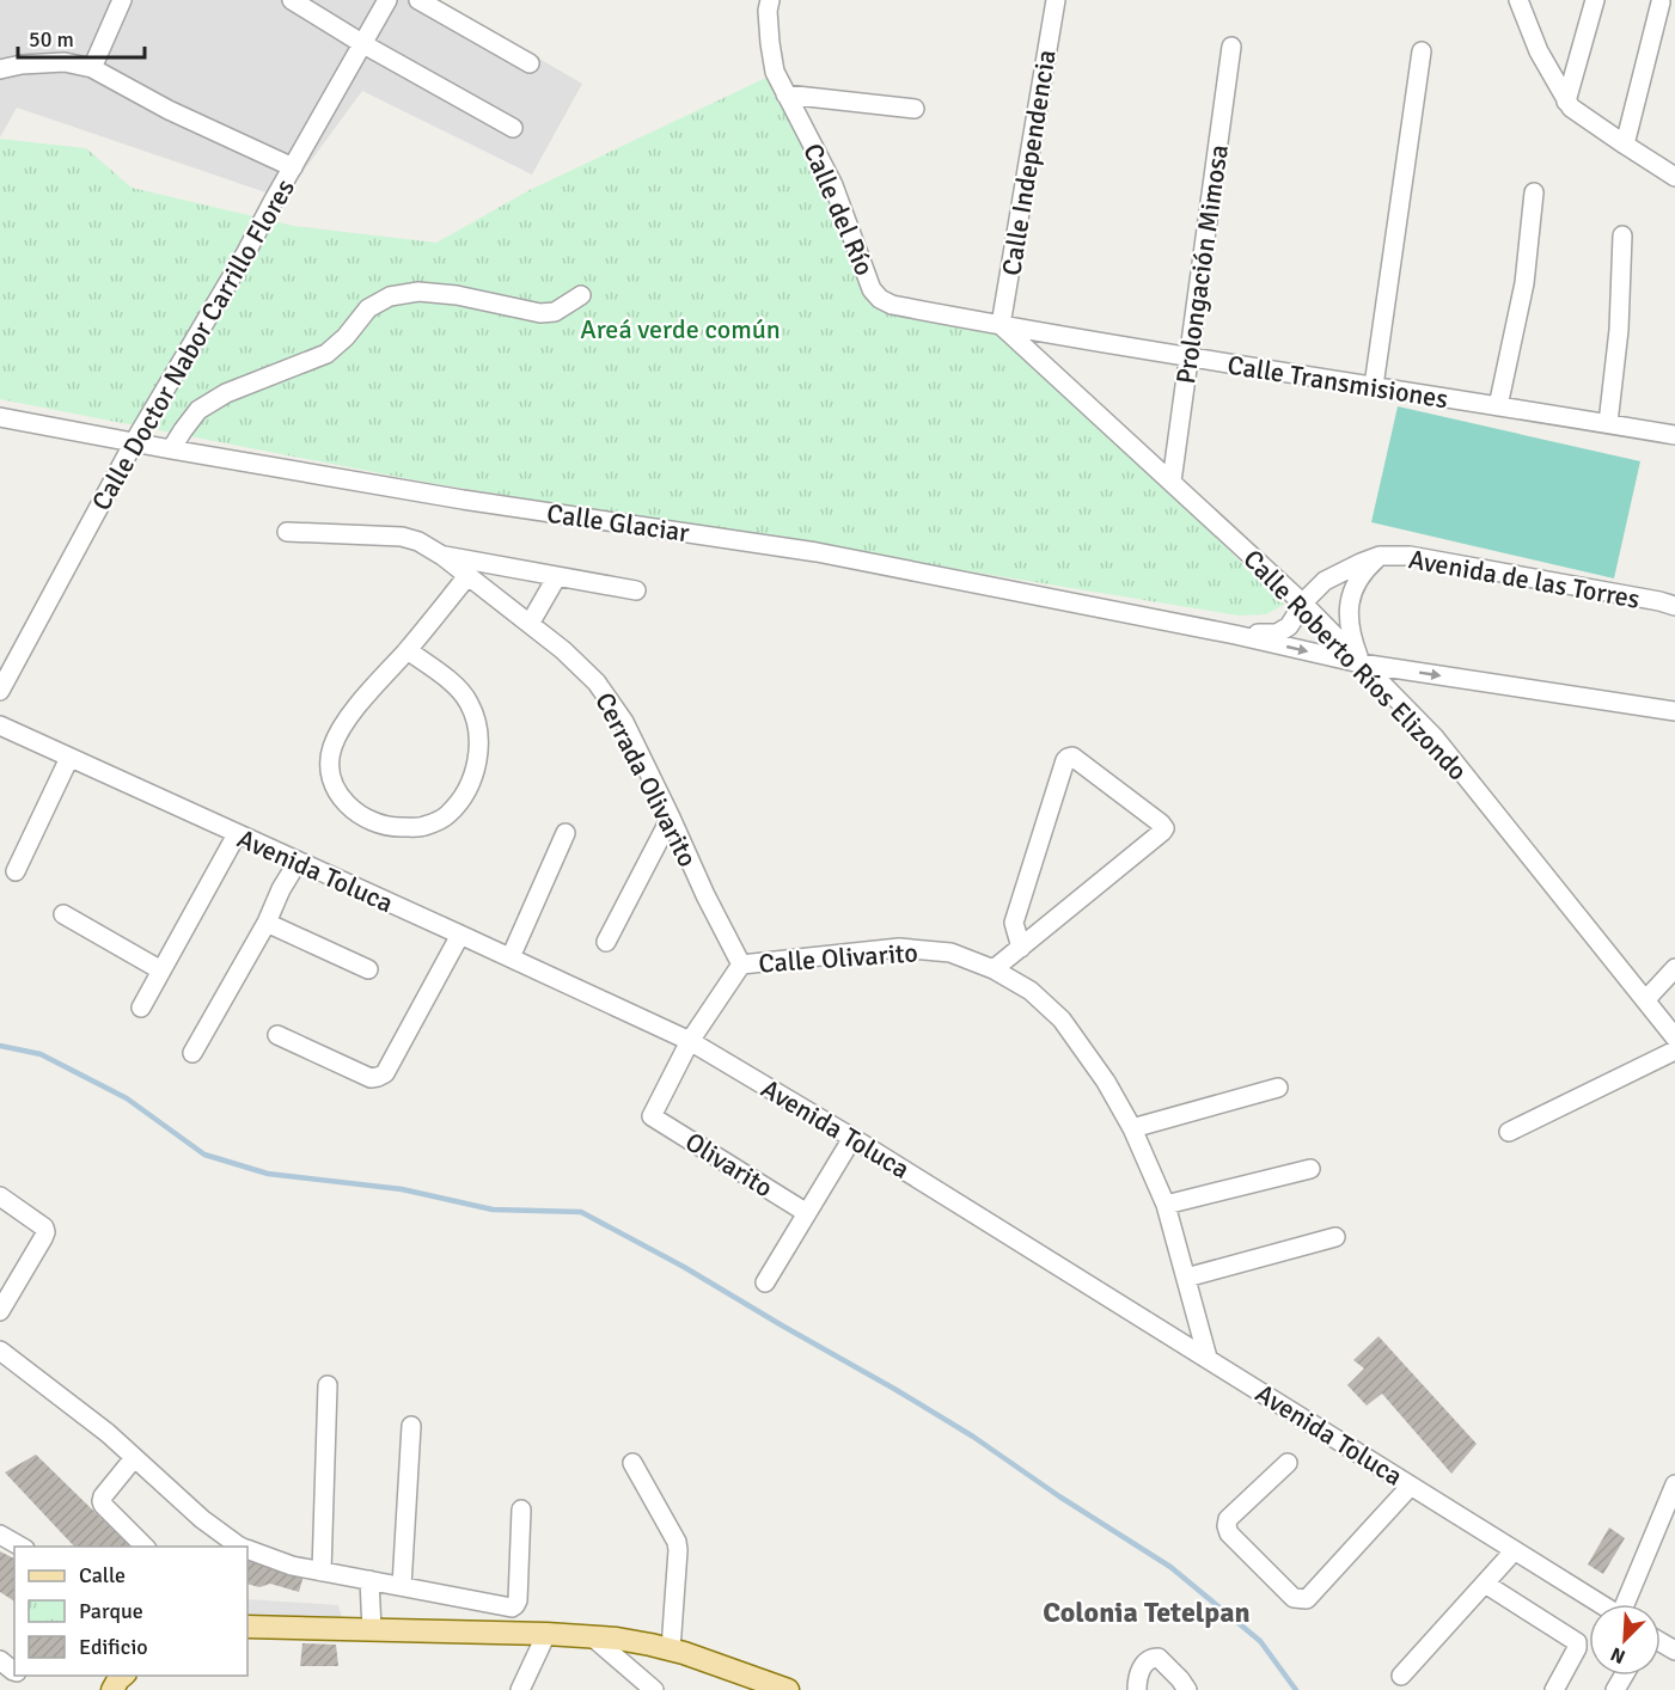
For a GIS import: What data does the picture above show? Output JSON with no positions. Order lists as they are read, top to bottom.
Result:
{
  "streets": {
    "street": [
      "Calle Independencia",
      "Calle del Río",
      "Prolongación Mimosa",
      "Calle Doctor Nabor Carrillo Flores",
      "Calle Transmisiones",
      "Calle Glaciar",
      "Avenida de las Torres",
      "Calle Roberto Ríos Elizondo",
      "Cerrada Olivarito",
      "Avenida Toluca",
      "Calle Olivarito",
      "Olivarito"
    ]
  },
  "crossings": [
    ["Calle Independencia", "Calle del Río"],
    ["Calle Independencia", "Calle Transmisiones"],
    ["Calle Independencia", "Calle Roberto Ríos Elizondo"],
    ["Calle del Río", "Calle Transmisiones"],
    ["Calle del Río", "Calle Roberto Ríos Elizondo"],
    ["Prolongación Mimosa", "Calle Transmisiones"],
    ["Prolongación Mimosa", "Calle Roberto Ríos Elizondo"],
    ["Calle Doctor Nabor Carrillo Flores", "Calle Glaciar"],
    ["Calle Transmisiones", "Calle Roberto Ríos Elizondo"],
    ["Calle Glaciar", "Avenida de las Torres"],
    ["Calle Glaciar", "Calle Roberto Ríos Elizondo"],
    ["Avenida de las Torres", "Calle Roberto Ríos Elizondo"],
    ["Cerrada Olivarito", "Calle Olivarito"],
    ["Avenida Toluca", "Calle Olivarito"],
    ["Calle Olivarito", "Olivarito"]
  ],
  "districts": ["Colonia Tetelpan"],
  "parks": ["Areá verde común"],
  "legend": ["Calle", "Parque", "Edificio"],
  "scale_bar": "50 m",
  "north": "bottom left"
}
